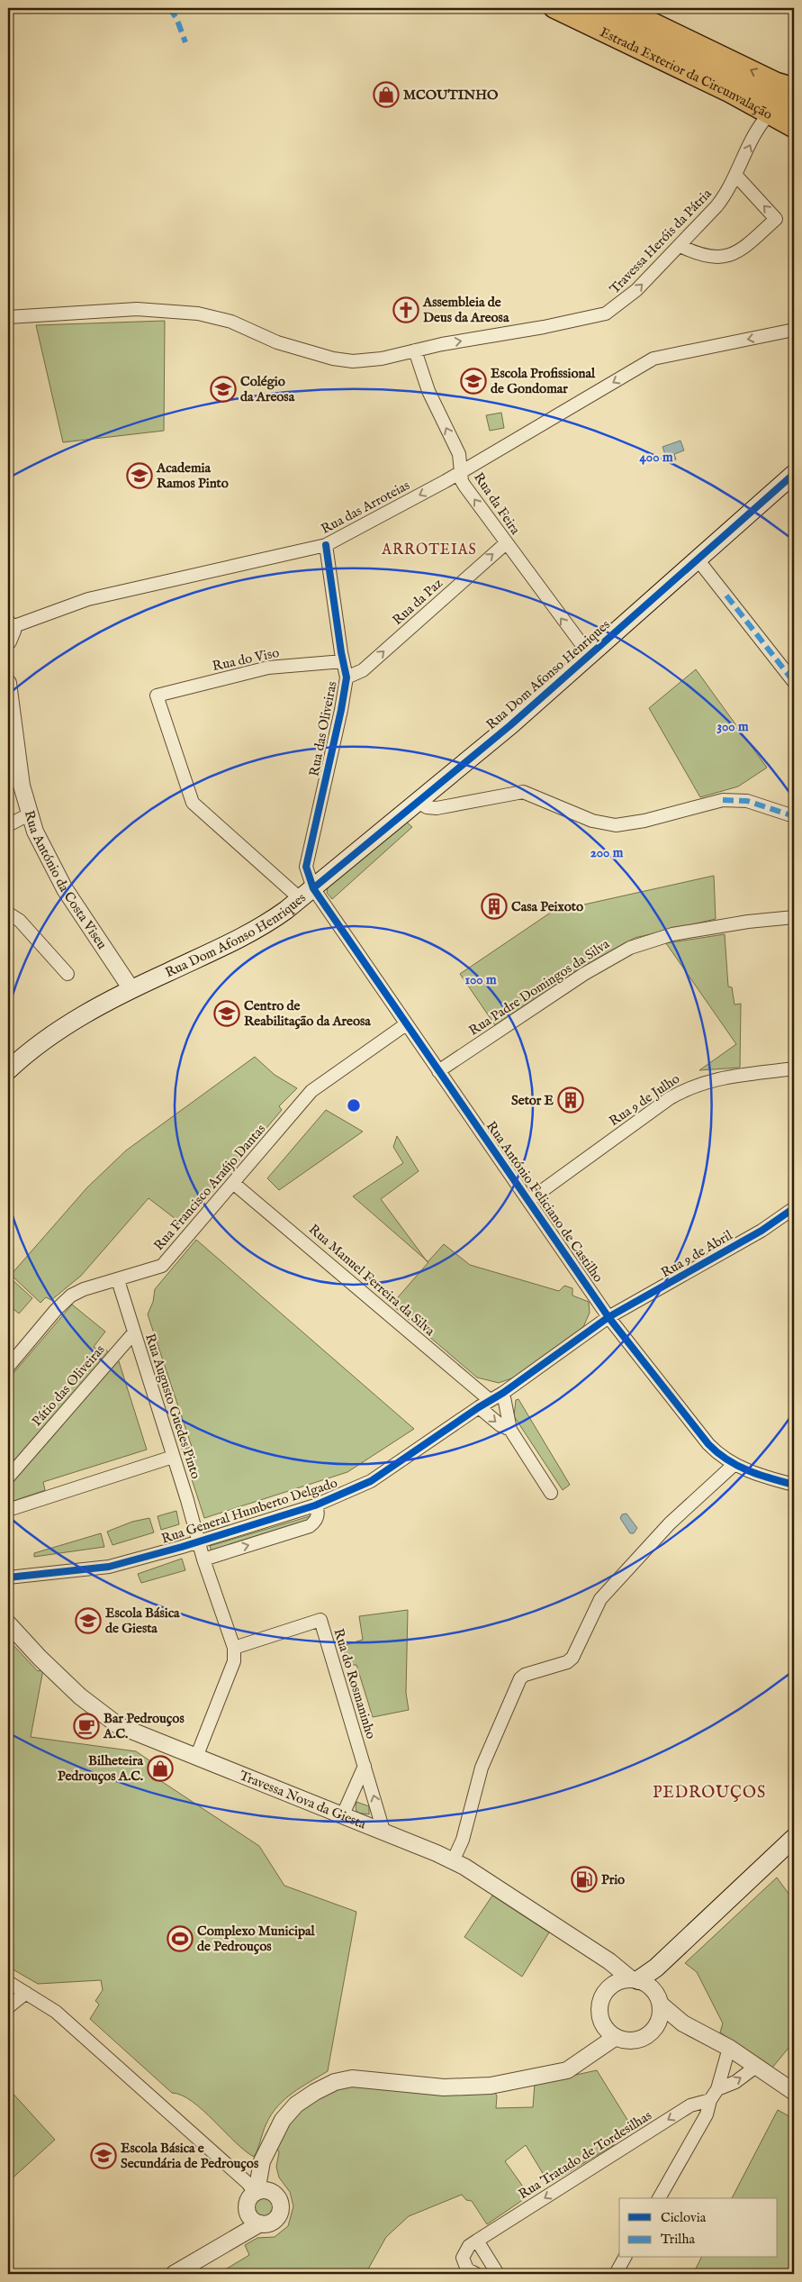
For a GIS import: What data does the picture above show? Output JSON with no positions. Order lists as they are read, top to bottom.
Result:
{
  "streets": {
    "main road": ["Estrada Exterior da Circunvalação", "Rua Dom Afonso Henriques"],
    "street": [
      "Travessa Heróis da Pátria",
      "Rua da Feira",
      "Rua das Arroteias",
      "Rua da Paz",
      "Rua do Viso",
      "Rua das Oliveiras",
      "Rua António da Costa Viseu",
      "Rua Padre Domingos da Silva",
      "Rua 9 de Julho",
      "Rua Francisco Araújo Dantas",
      "Rua António Feliciano de Castilho",
      "Rua 9 de Abril",
      "Rua Manuel Ferreira da Silva",
      "Pátio das Oliveiras",
      "Rua Augusto Guedes Pinto",
      "Rua General Humberto Delgado",
      "Rua do Rosmaninho",
      "Travessa Nova da Giesta",
      "Rua Tratado de Tordesilhas"
    ]
  },
  "crossings": [
    ["Estrada Exterior da Circunvalação", "Travessa Heróis da Pátria"],
    ["Travessa Heróis da Pátria", "Rua da Feira"],
    ["Rua da Feira", "Rua das Arroteias"],
    ["Rua da Feira", "Rua da Paz"],
    ["Rua da Feira", "Rua Dom Afonso Henriques"],
    ["Rua das Arroteias", "Rua das Oliveiras"],
    ["Rua da Paz", "Rua das Oliveiras"],
    ["Rua do Viso", "Rua Dom Afonso Henriques"],
    ["Rua do Viso", "Rua das Oliveiras"],
    ["Rua do Viso", "Rua António Feliciano de Castilho"],
    ["Rua Dom Afonso Henriques", "Rua das Oliveiras"],
    ["Rua Dom Afonso Henriques", "Rua António da Costa Viseu"],
    ["Rua Dom Afonso Henriques", "Rua António Feliciano de Castilho"],
    ["Rua das Oliveiras", "Rua António Feliciano de Castilho"],
    ["Rua Padre Domingos da Silva", "Rua António Feliciano de Castilho"],
    ["Rua 9 de Julho", "Rua António Feliciano de Castilho"],
    ["Rua Francisco Araújo Dantas", "Rua António Feliciano de Castilho"],
    ["Rua Francisco Araújo Dantas", "Rua Manuel Ferreira da Silva"],
    ["Rua Francisco Araújo Dantas", "Rua Augusto Guedes Pinto"],
    ["Rua António Feliciano de Castilho", "Rua 9 de Abril"],
    ["Rua António Feliciano de Castilho", "Rua General Humberto Delgado"],
    ["Rua 9 de Abril", "Rua General Humberto Delgado"],
    ["Rua Manuel Ferreira da Silva", "Rua General Humberto Delgado"],
    ["Pátio das Oliveiras", "Rua Augusto Guedes Pinto"],
    ["Rua Augusto Guedes Pinto", "Rua General Humberto Delgado"],
    ["Rua Augusto Guedes Pinto", "Rua do Rosmaninho"],
    ["Rua do Rosmaninho", "Travessa Nova da Giesta"]
  ],
  "one_way": [
    "Travessa Heróis da Pátria",
    "Rua da Feira",
    "Rua das Arroteias",
    "Rua da Paz"
  ],
  "districts": ["ARROTEIAS", "PEDROUÇOS"],
  "places": {
    "shop": ["MCOUTINHO", "Bilheteira Pedrouços A.C."],
    "church": ["Assembleia de Deus da Areosa"],
    "school or university": [
      "Escola Profissional de Gondomar",
      "Colégio da Areosa",
      "Academia Ramos Pinto",
      "Centro de Reabilitação da Areosa",
      "Escola Básica de Giesta",
      "Escola Básica e Secundária de Pedrouços"
    ],
    "building": ["Casa Peixoto", "Setor E"],
    "cafe": ["Bar Pedrouços A.C."],
    "fuel station": ["Prio"],
    "sports": ["Complexo Municipal de Pedrouços"]
  },
  "legend": ["Ciclovia", "Trilha"],
  "rings": [
    "400 m",
    "300 m",
    "200 m",
    "100 m"
  ]
}
